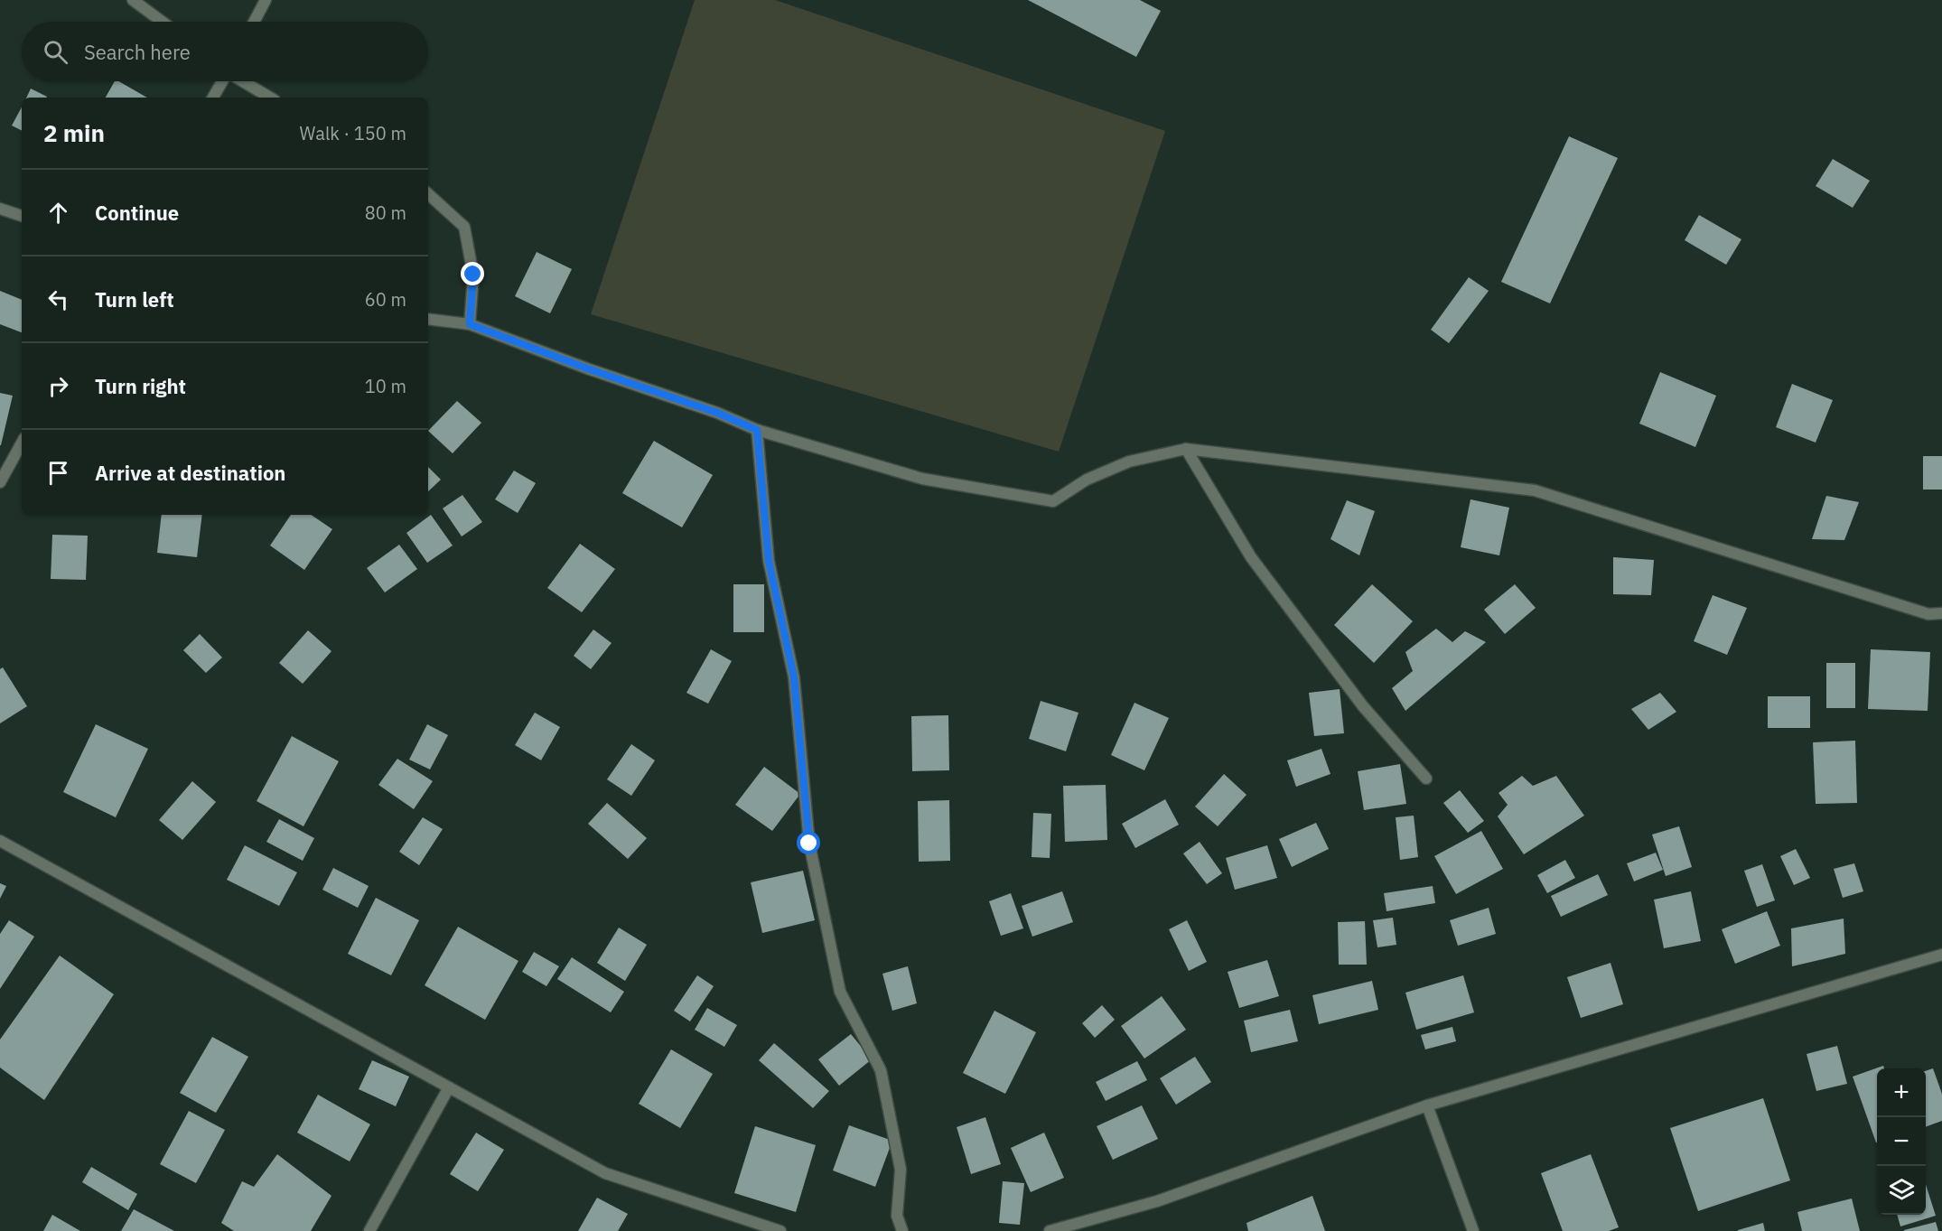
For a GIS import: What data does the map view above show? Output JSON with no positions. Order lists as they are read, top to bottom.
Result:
{
  "page": {
    "search": "Search here",
    "heading": ["2 min", "Walk · 150 m"],
    "list": [
      ["Continue", "80 m"],
      ["Turn left", "60 m"],
      ["Turn right", "10 m"],
      "Arrive at destination"
    ],
    "map_buttons": ["+", "−"]
  }
}
